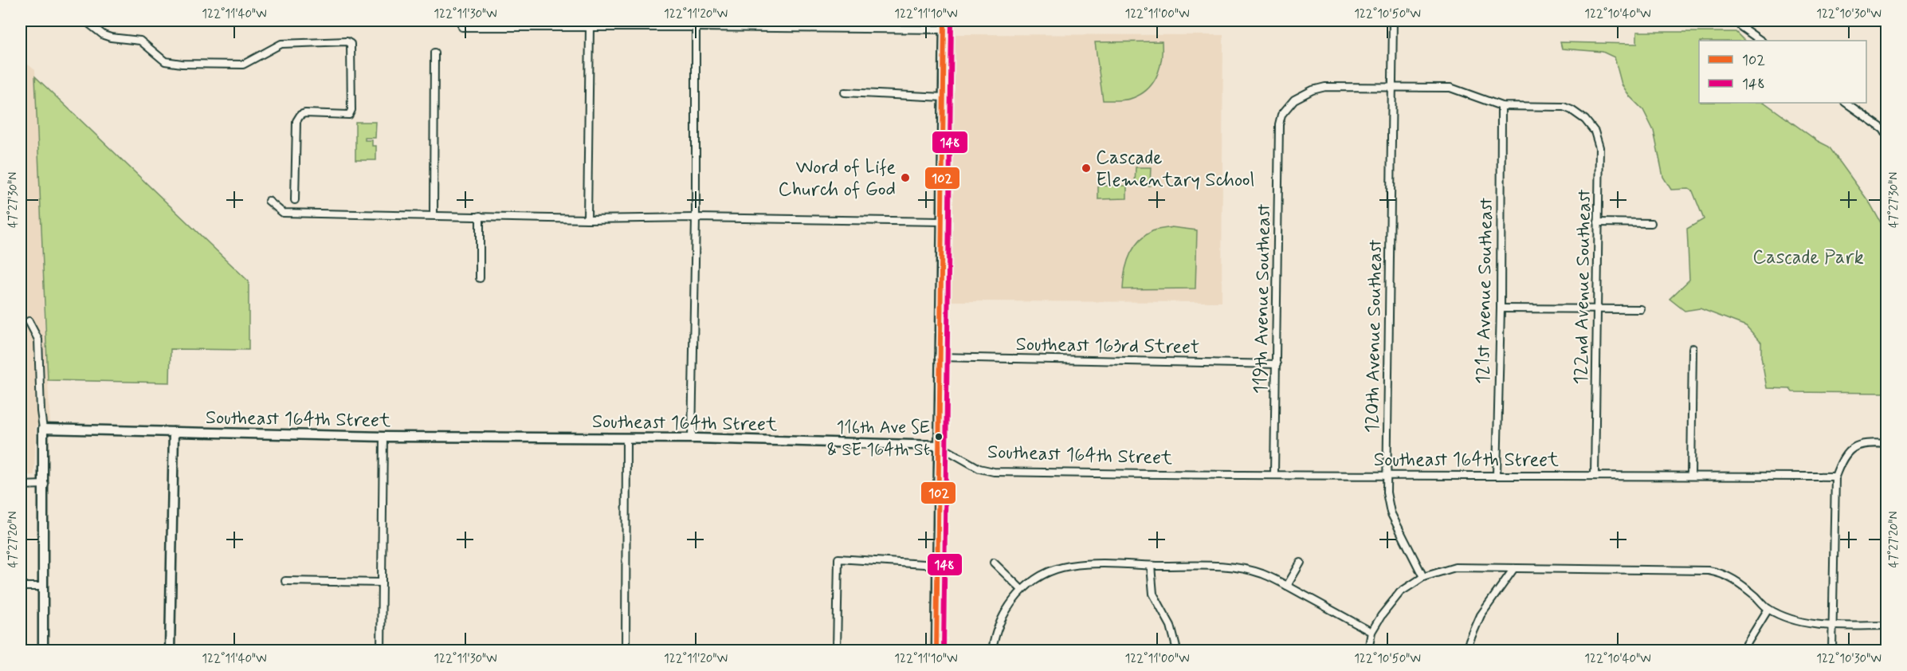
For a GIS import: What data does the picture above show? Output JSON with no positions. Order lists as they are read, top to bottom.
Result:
{
  "streets": {
    "street": [
      "122nd Avenue Southeast",
      "121st Avenue Southeast",
      "119th Avenue Southeast",
      "120th Avenue Southeast",
      "Southeast 163rd Street",
      "Southeast 164th Street"
    ]
  },
  "crossings": [
    ["122nd Avenue Southeast", "121st Avenue Southeast"],
    ["122nd Avenue Southeast", "Southeast 164th Street"],
    ["121st Avenue Southeast", "Southeast 164th Street"],
    ["119th Avenue Southeast", "120th Avenue Southeast"],
    ["119th Avenue Southeast", "Southeast 163rd Street"],
    ["119th Avenue Southeast", "Southeast 164th Street"],
    ["120th Avenue Southeast", "Southeast 164th Street"]
  ],
  "parks": ["Cascade Park"],
  "places": ["Cascade Elementary School", "Word of Life Church of God", "116th Ave SE & SE 164th St"],
  "lines": ["transit line 102", "transit line 148"],
  "legend": ["102", "148"],
  "coordinates": [
    "122°11'40\"W",
    "122°11'30\"W",
    "122°11'20\"W",
    "122°11'10\"W",
    "122°11'00\"W",
    "122°10'50\"W",
    "122°10'40\"W",
    "122°10'30\"W",
    "47°27'30\"N",
    "47°27'20\"N"
  ]
}
